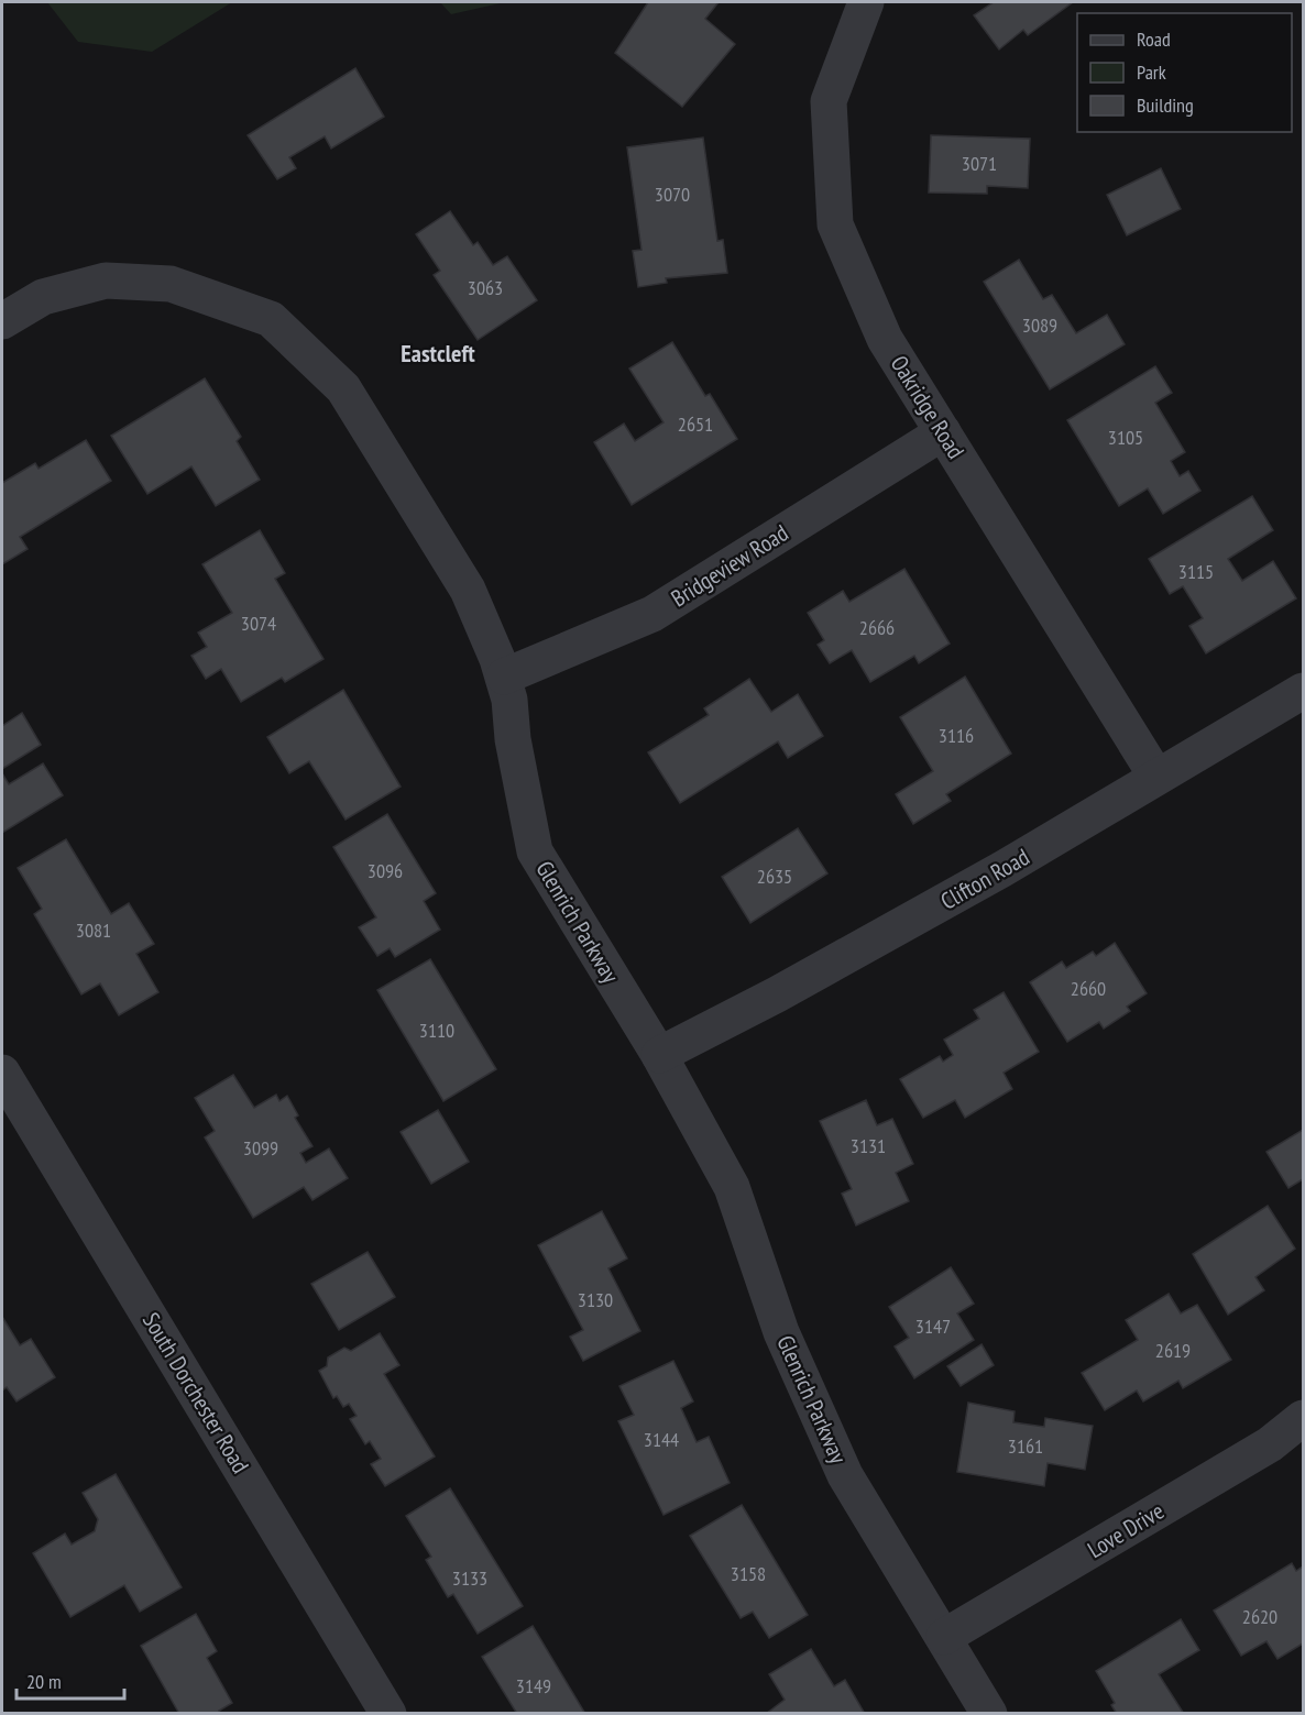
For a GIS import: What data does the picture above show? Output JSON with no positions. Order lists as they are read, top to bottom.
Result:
{
  "streets": {
    "street": [
      "Oakridge Road",
      "Bridgeview Road",
      "Clifton Road",
      "Glenrich Parkway",
      "South Dorchester Road",
      "Love Drive"
    ]
  },
  "crossings": [
    ["Oakridge Road", "Bridgeview Road"],
    ["Oakridge Road", "Clifton Road"],
    ["Bridgeview Road", "Glenrich Parkway"],
    ["Clifton Road", "Glenrich Parkway"],
    ["Glenrich Parkway", "Love Drive"]
  ],
  "districts": ["Eastcleft"],
  "house_numbers": [
    "3071",
    "3070",
    "3063",
    "3089",
    "2651",
    "3105",
    "3115",
    "3074",
    "2666",
    "3116",
    "3096",
    "2635",
    "3081",
    "2660",
    "3110",
    "3131",
    "3099",
    "3130",
    "3147",
    "2619",
    "3144",
    "3161",
    "3158",
    "3133",
    "2620",
    "3149"
  ],
  "legend": ["Road", "Park", "Building"],
  "scale_bar": "20 m"
}
